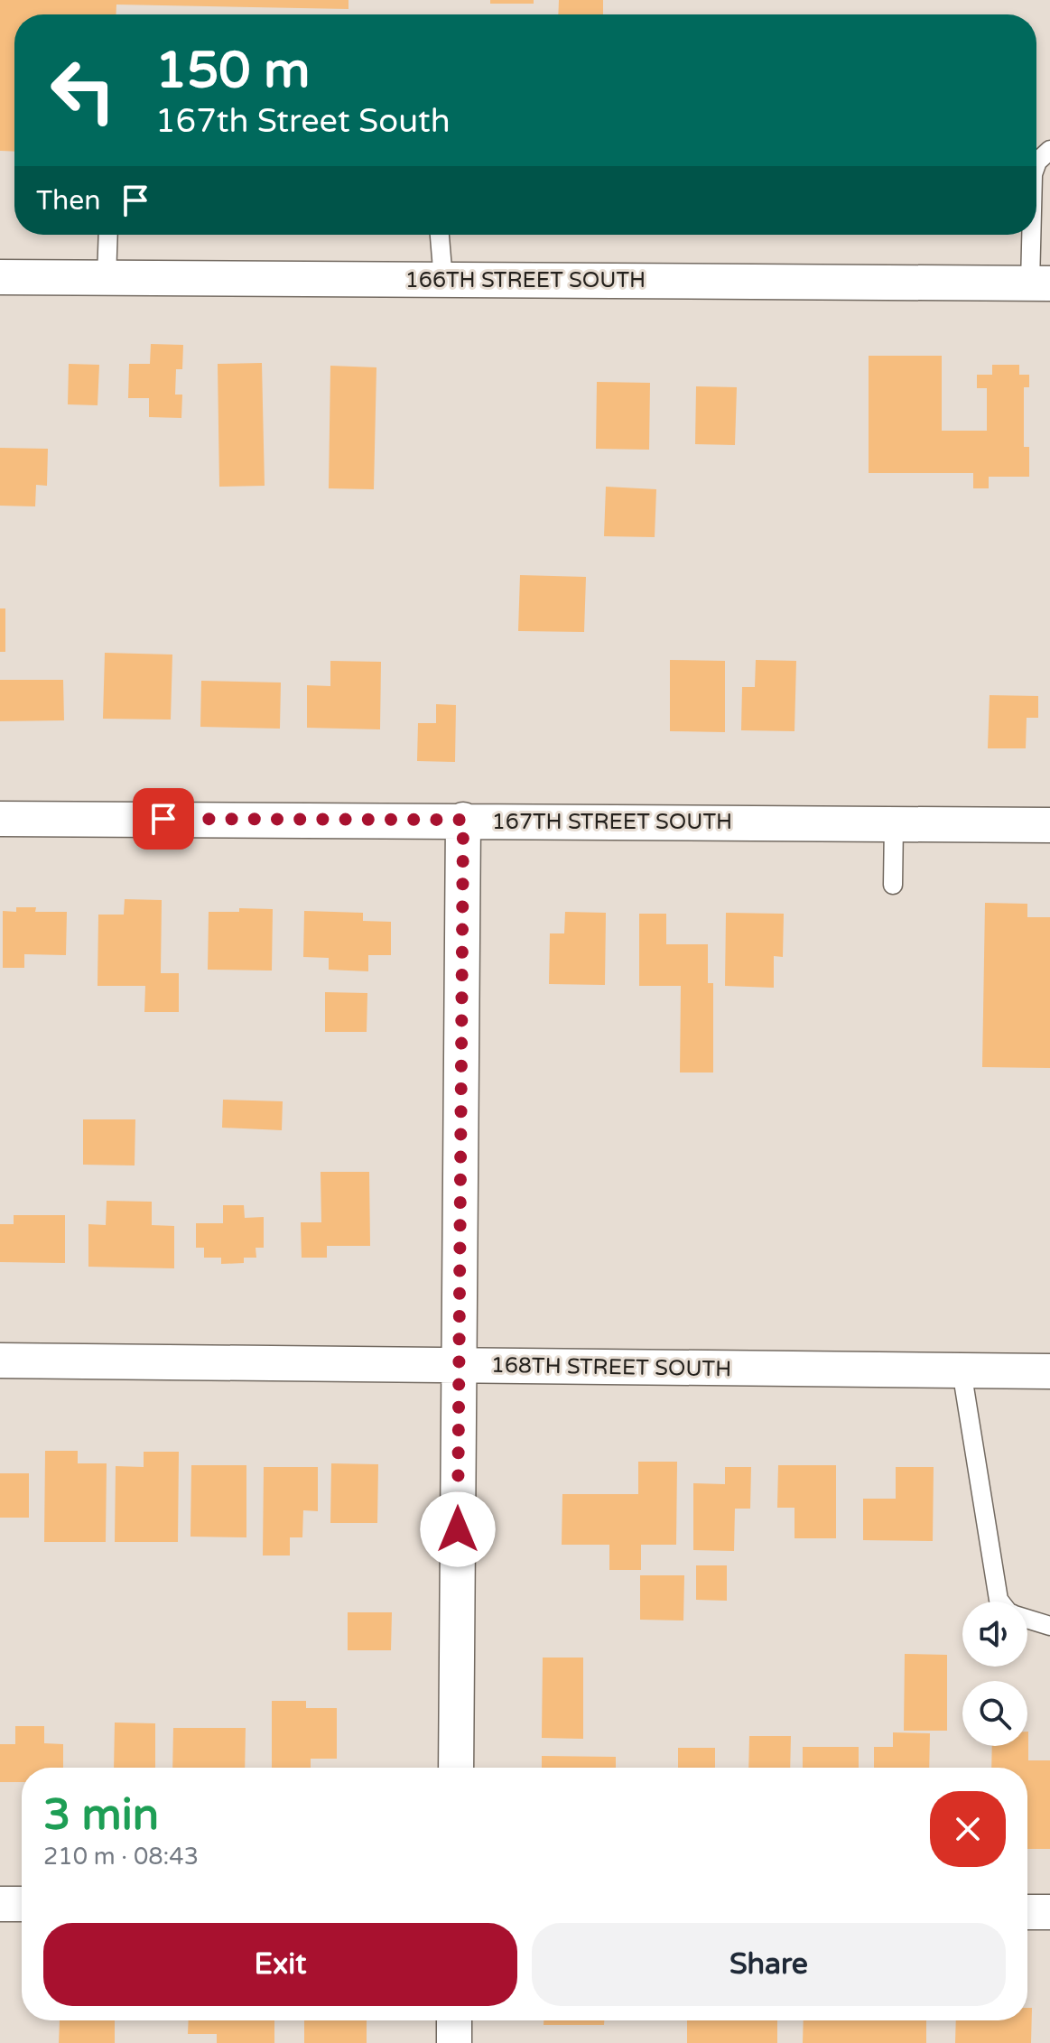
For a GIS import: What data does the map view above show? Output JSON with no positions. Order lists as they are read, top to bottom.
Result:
{
  "streets": {
    "street": ["166TH STREET SOUTH", "167TH STREET SOUTH", "168TH STREET SOUTH"]
  },
  "page": {
    "turn": ["150 m", "167th Street South"],
    "then": "Then",
    "heading": ["3 min", "210 m · 08:43"],
    "buttons": ["Exit", "Share"]
  }
}
